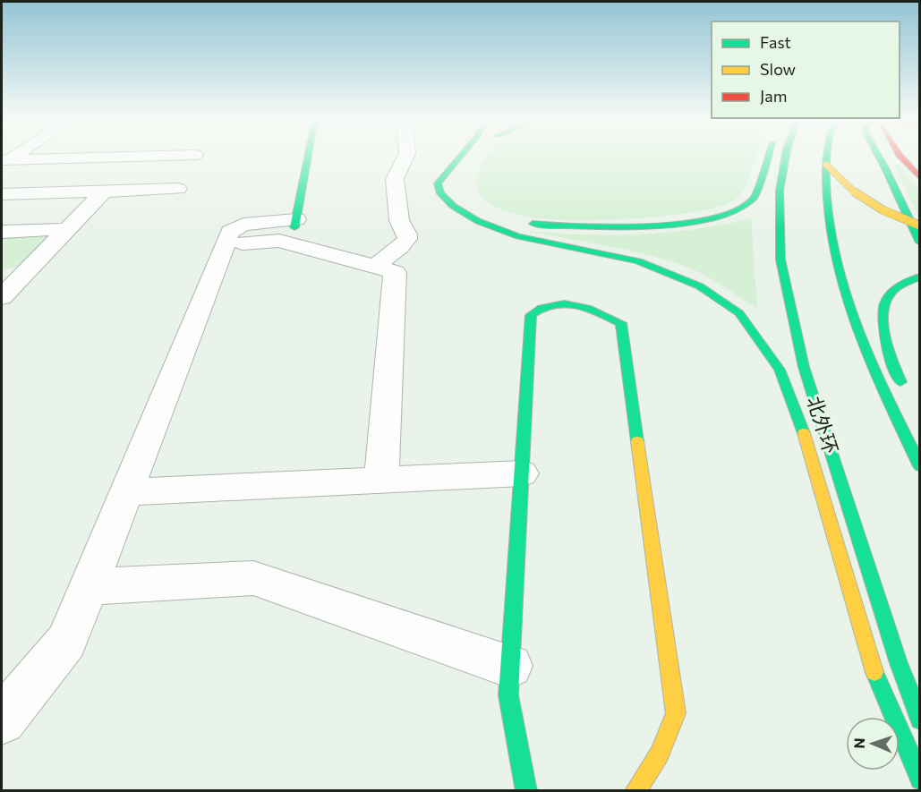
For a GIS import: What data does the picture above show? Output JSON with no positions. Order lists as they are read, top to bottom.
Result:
{
  "streets": {
    "main road": ["北外环"]
  },
  "legend": ["Fast", "Slow", "Jam"],
  "north": "left"
}
